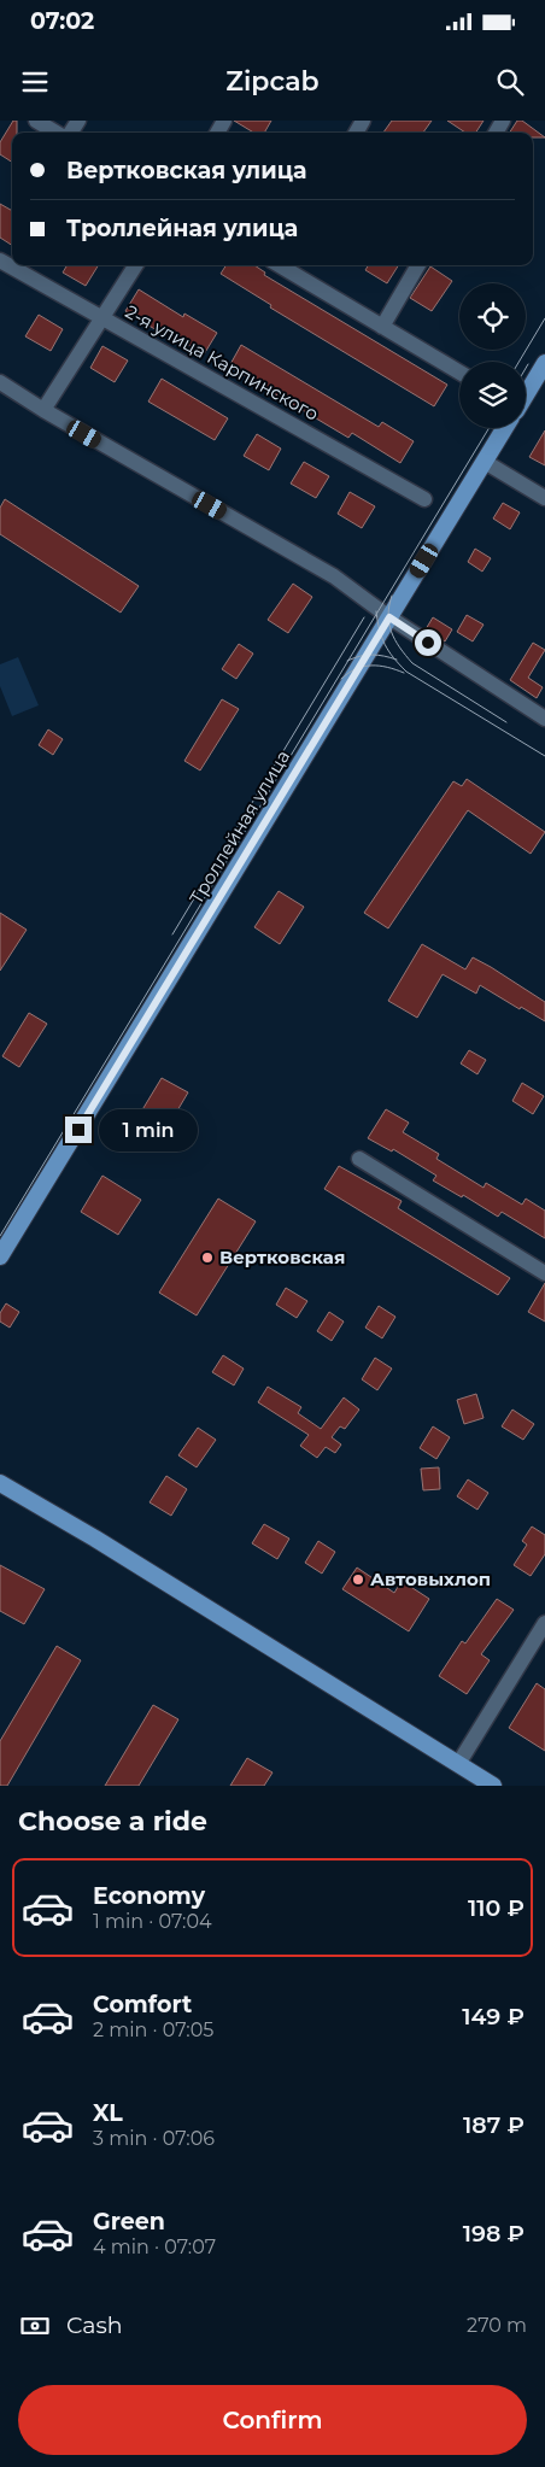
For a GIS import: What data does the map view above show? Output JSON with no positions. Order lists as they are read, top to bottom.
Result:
{
  "streets": {
    "main road": ["Троллейная улица"],
    "street": ["2-я улица Карпинского"]
  },
  "places": ["Вертковская", "Автовыхлоп"],
  "page": {
    "status": "07:02",
    "header": "Zipcab",
    "banner": ["Вертковская улица", "Троллейная улица"],
    "bubble": "1 min",
    "heading": "Choose a ride",
    "list": [
      {
        "name": "Economy",
        "note": "1 min · 07:04",
        "value": "110 ₽"
      },
      {
        "name": "Comfort",
        "note": "2 min · 07:05",
        "value": "149 ₽"
      },
      {
        "name": "XL",
        "note": "3 min · 07:06",
        "value": "187 ₽"
      },
      {
        "name": "Green",
        "note": "4 min · 07:07",
        "value": "198 ₽"
      }
    ],
    "pay": ["Cash", "270 m"],
    "buttons": "Confirm"
  }
}
